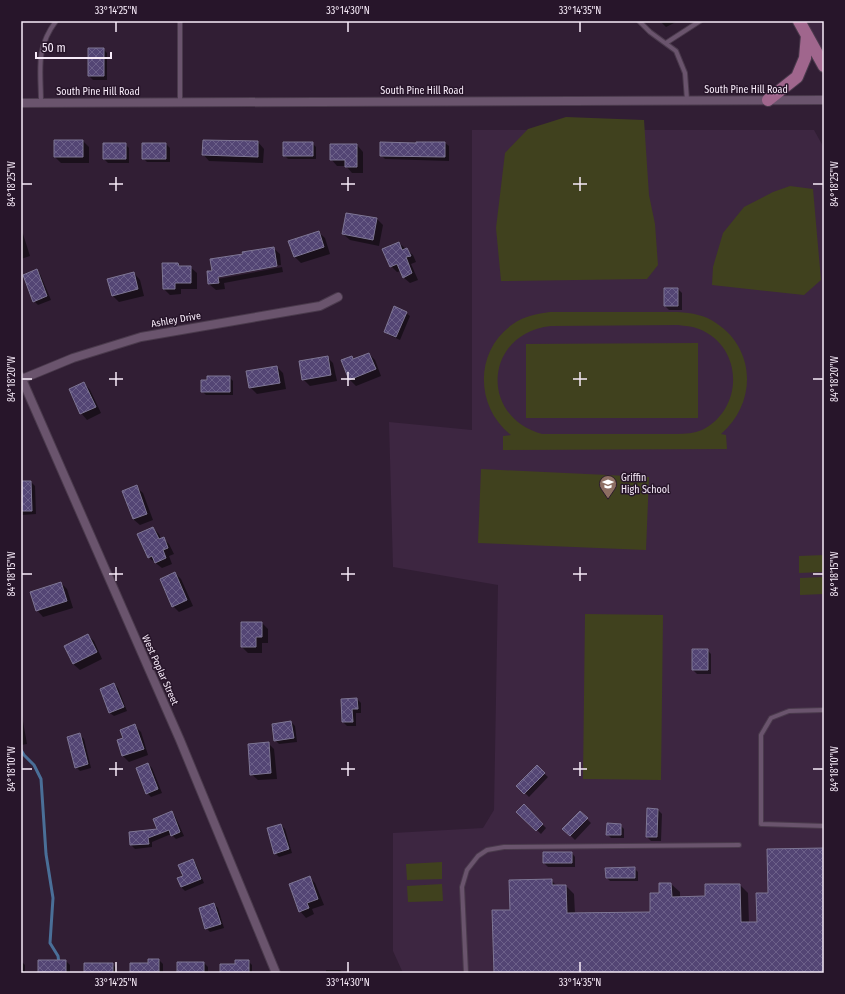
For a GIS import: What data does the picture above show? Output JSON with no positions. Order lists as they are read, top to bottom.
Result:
{
  "streets": {
    "street": ["South Pine Hill Road", "Ashley Drive", "West Poplar Street"]
  },
  "crossings": [
    ["Ashley Drive", "West Poplar Street"]
  ],
  "places": {
    "school or university": ["Griffin High School"]
  },
  "scale_bar": "50 m",
  "coordinates": [
    "33°14'25\"N",
    "33°14'30\"N",
    "33°14'35\"N",
    "84°18'25\"W",
    "84°18'20\"W",
    "84°18'15\"W",
    "84°18'10\"W"
  ]
}
